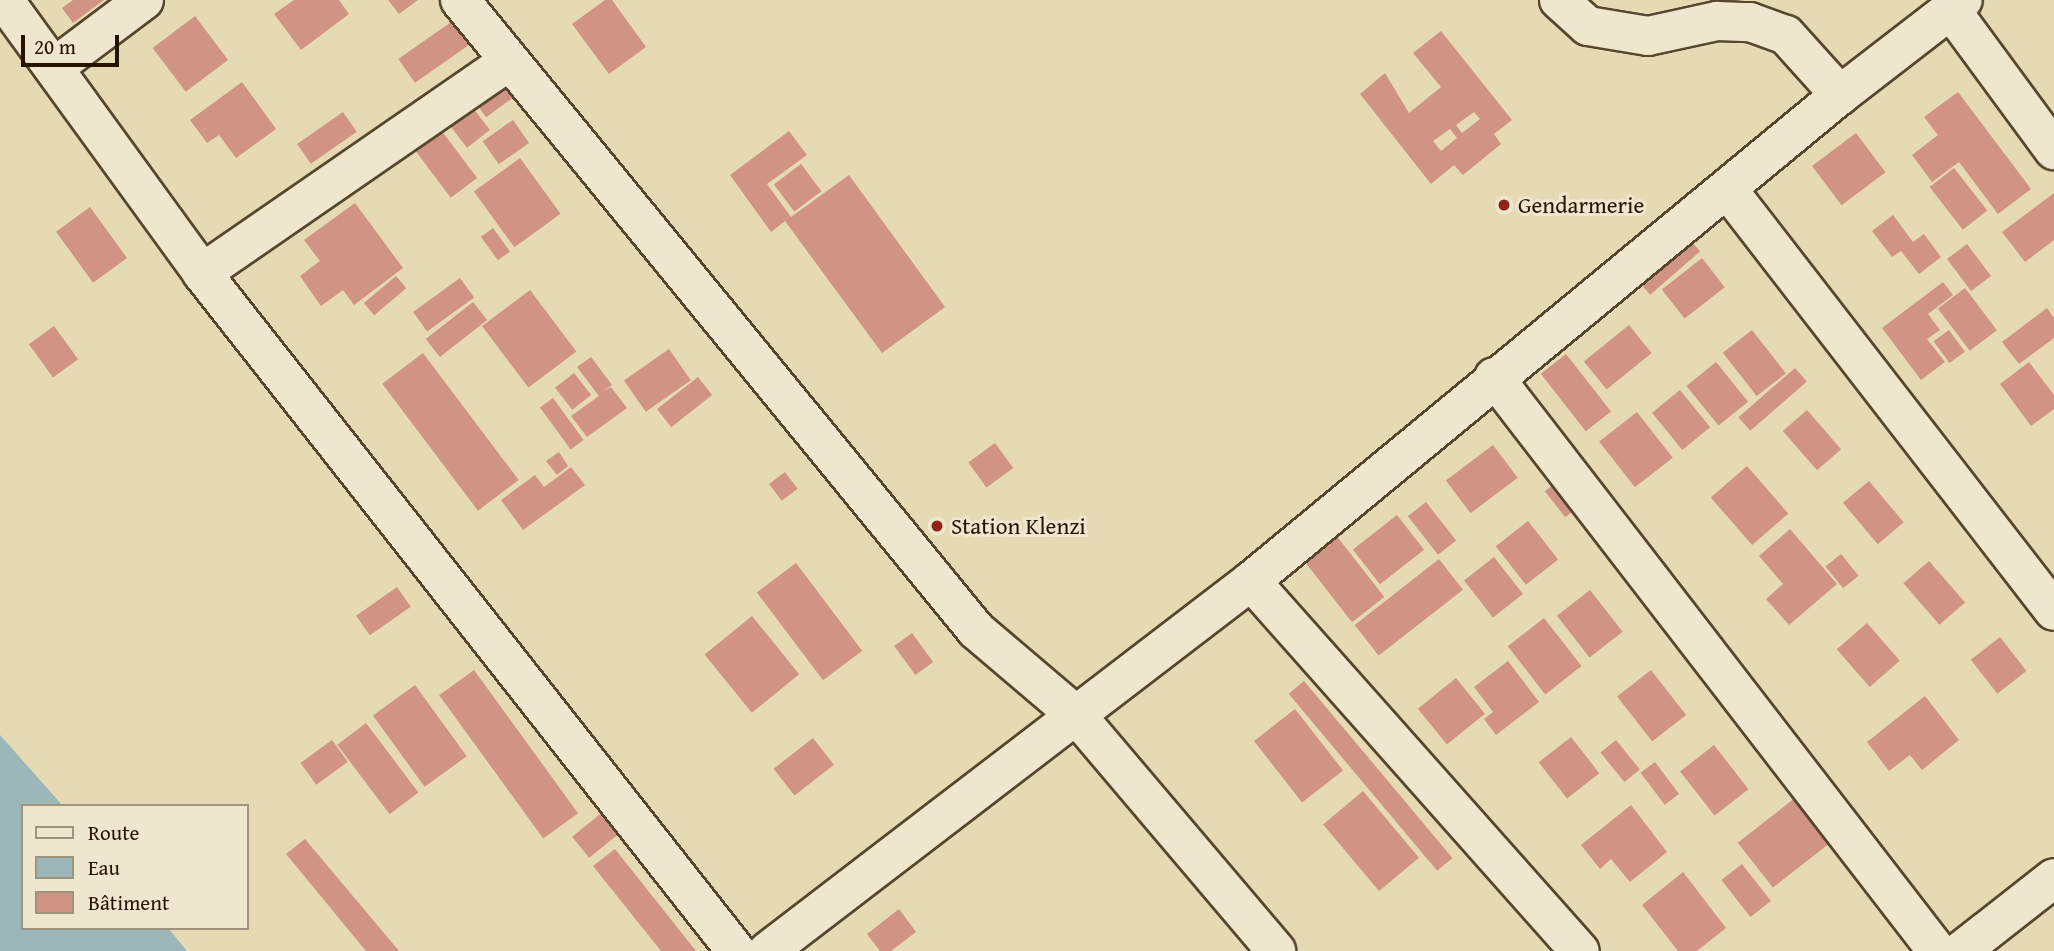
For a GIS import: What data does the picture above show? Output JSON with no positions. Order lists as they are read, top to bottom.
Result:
{
  "places": ["Gendarmerie", "Station Klenzi"],
  "legend": ["Route", "Eau", "Bâtiment"],
  "scale_bar": "20 m"
}
